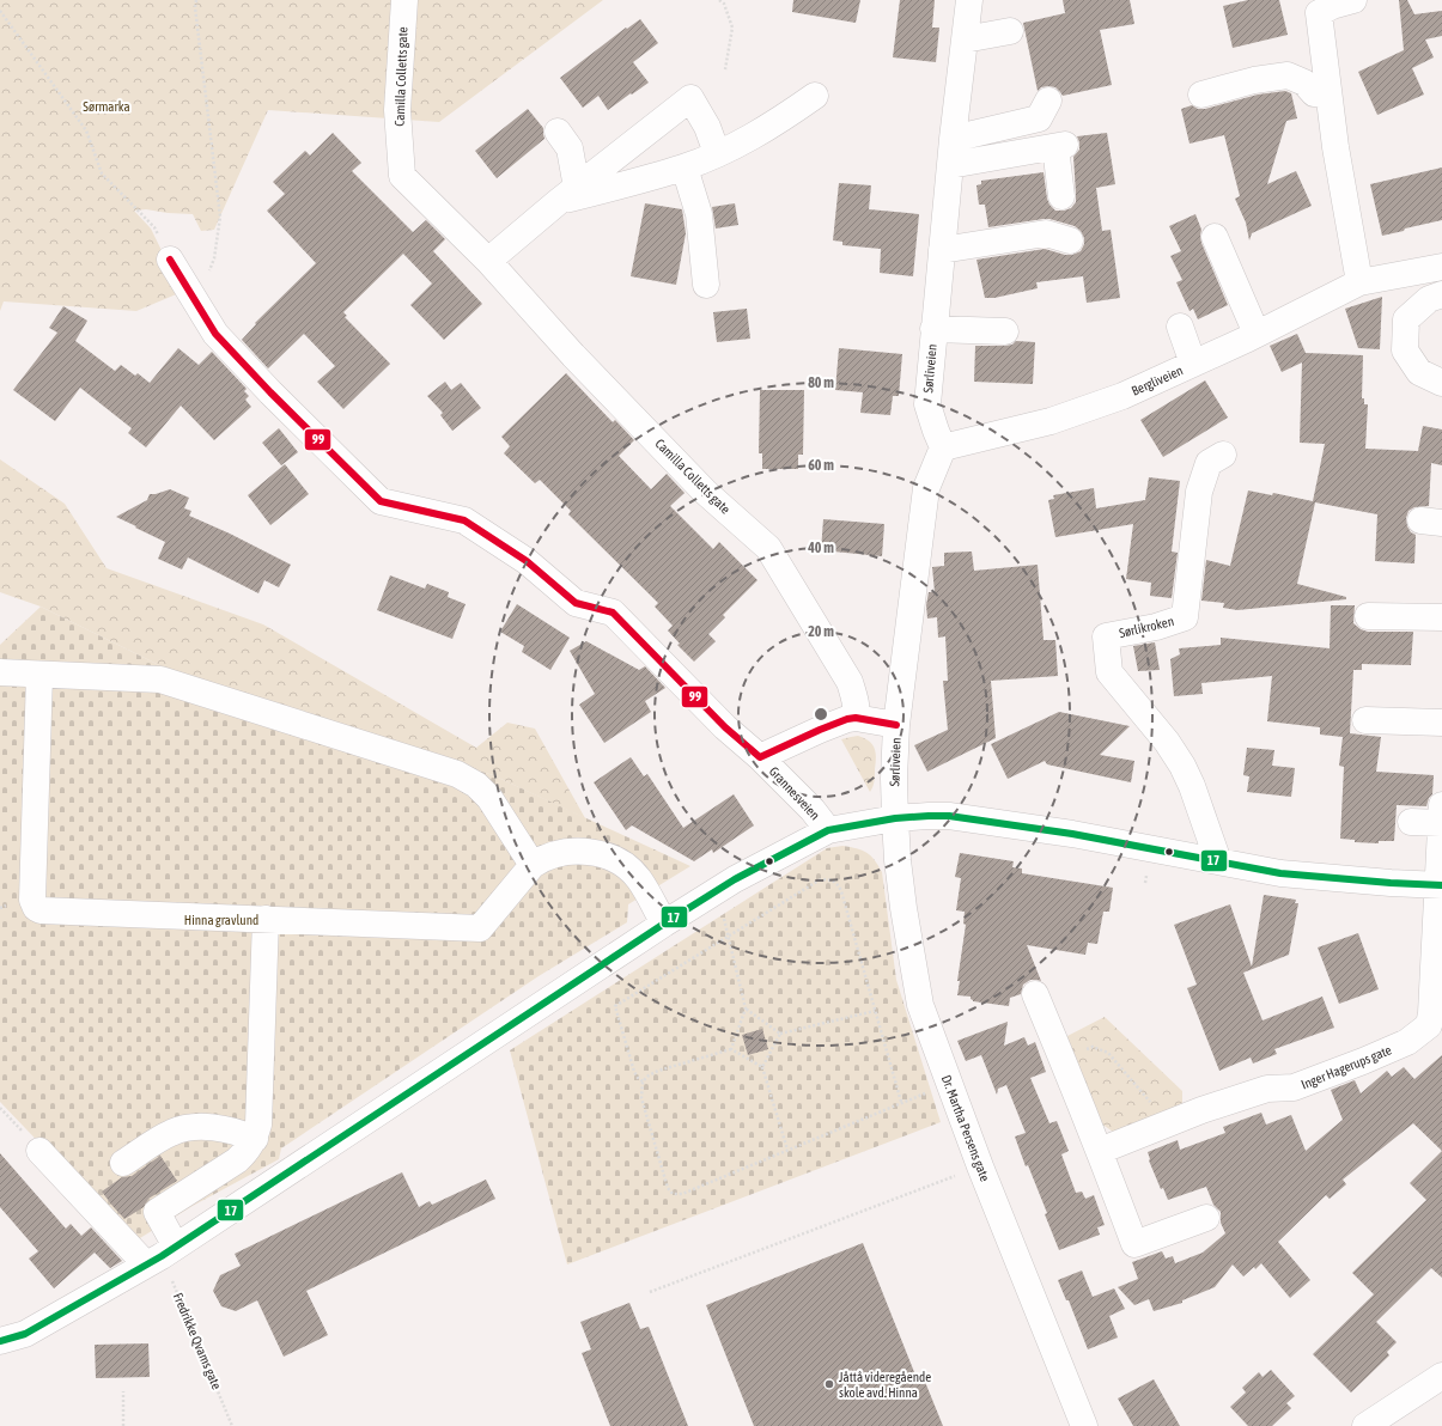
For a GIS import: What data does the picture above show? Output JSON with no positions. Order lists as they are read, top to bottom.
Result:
{
  "streets": {
    "street": [
      "Camilla Colletts gate",
      "Sørliveien",
      "Bergliveien",
      "Sørlikroken",
      "Grannesveien",
      "Inger Hagerups gate",
      "Dr. Martha Persens gate"
    ],
    "path": ["Fredrikke Qvams gate"]
  },
  "crossings": [
    ["Sørliveien", "Bergliveien"],
    ["Sørliveien", "Grannesveien"],
    ["Sørliveien", "Dr. Martha Persens gate"],
    ["Sørlikroken", "Grannesveien"],
    ["Grannesveien", "Inger Hagerups gate"],
    ["Grannesveien", "Dr. Martha Persens gate"],
    ["Grannesveien", "Fredrikke Qvams gate"]
  ],
  "parks": ["Sørmarka", "Hinna gravlund"],
  "places": ["Jåttå videregående skole avd. Hinna"],
  "lines": ["transit line 99", "transit line 17"],
  "rings": [
    "80 m",
    "60 m",
    "40 m",
    "20 m"
  ]
}
